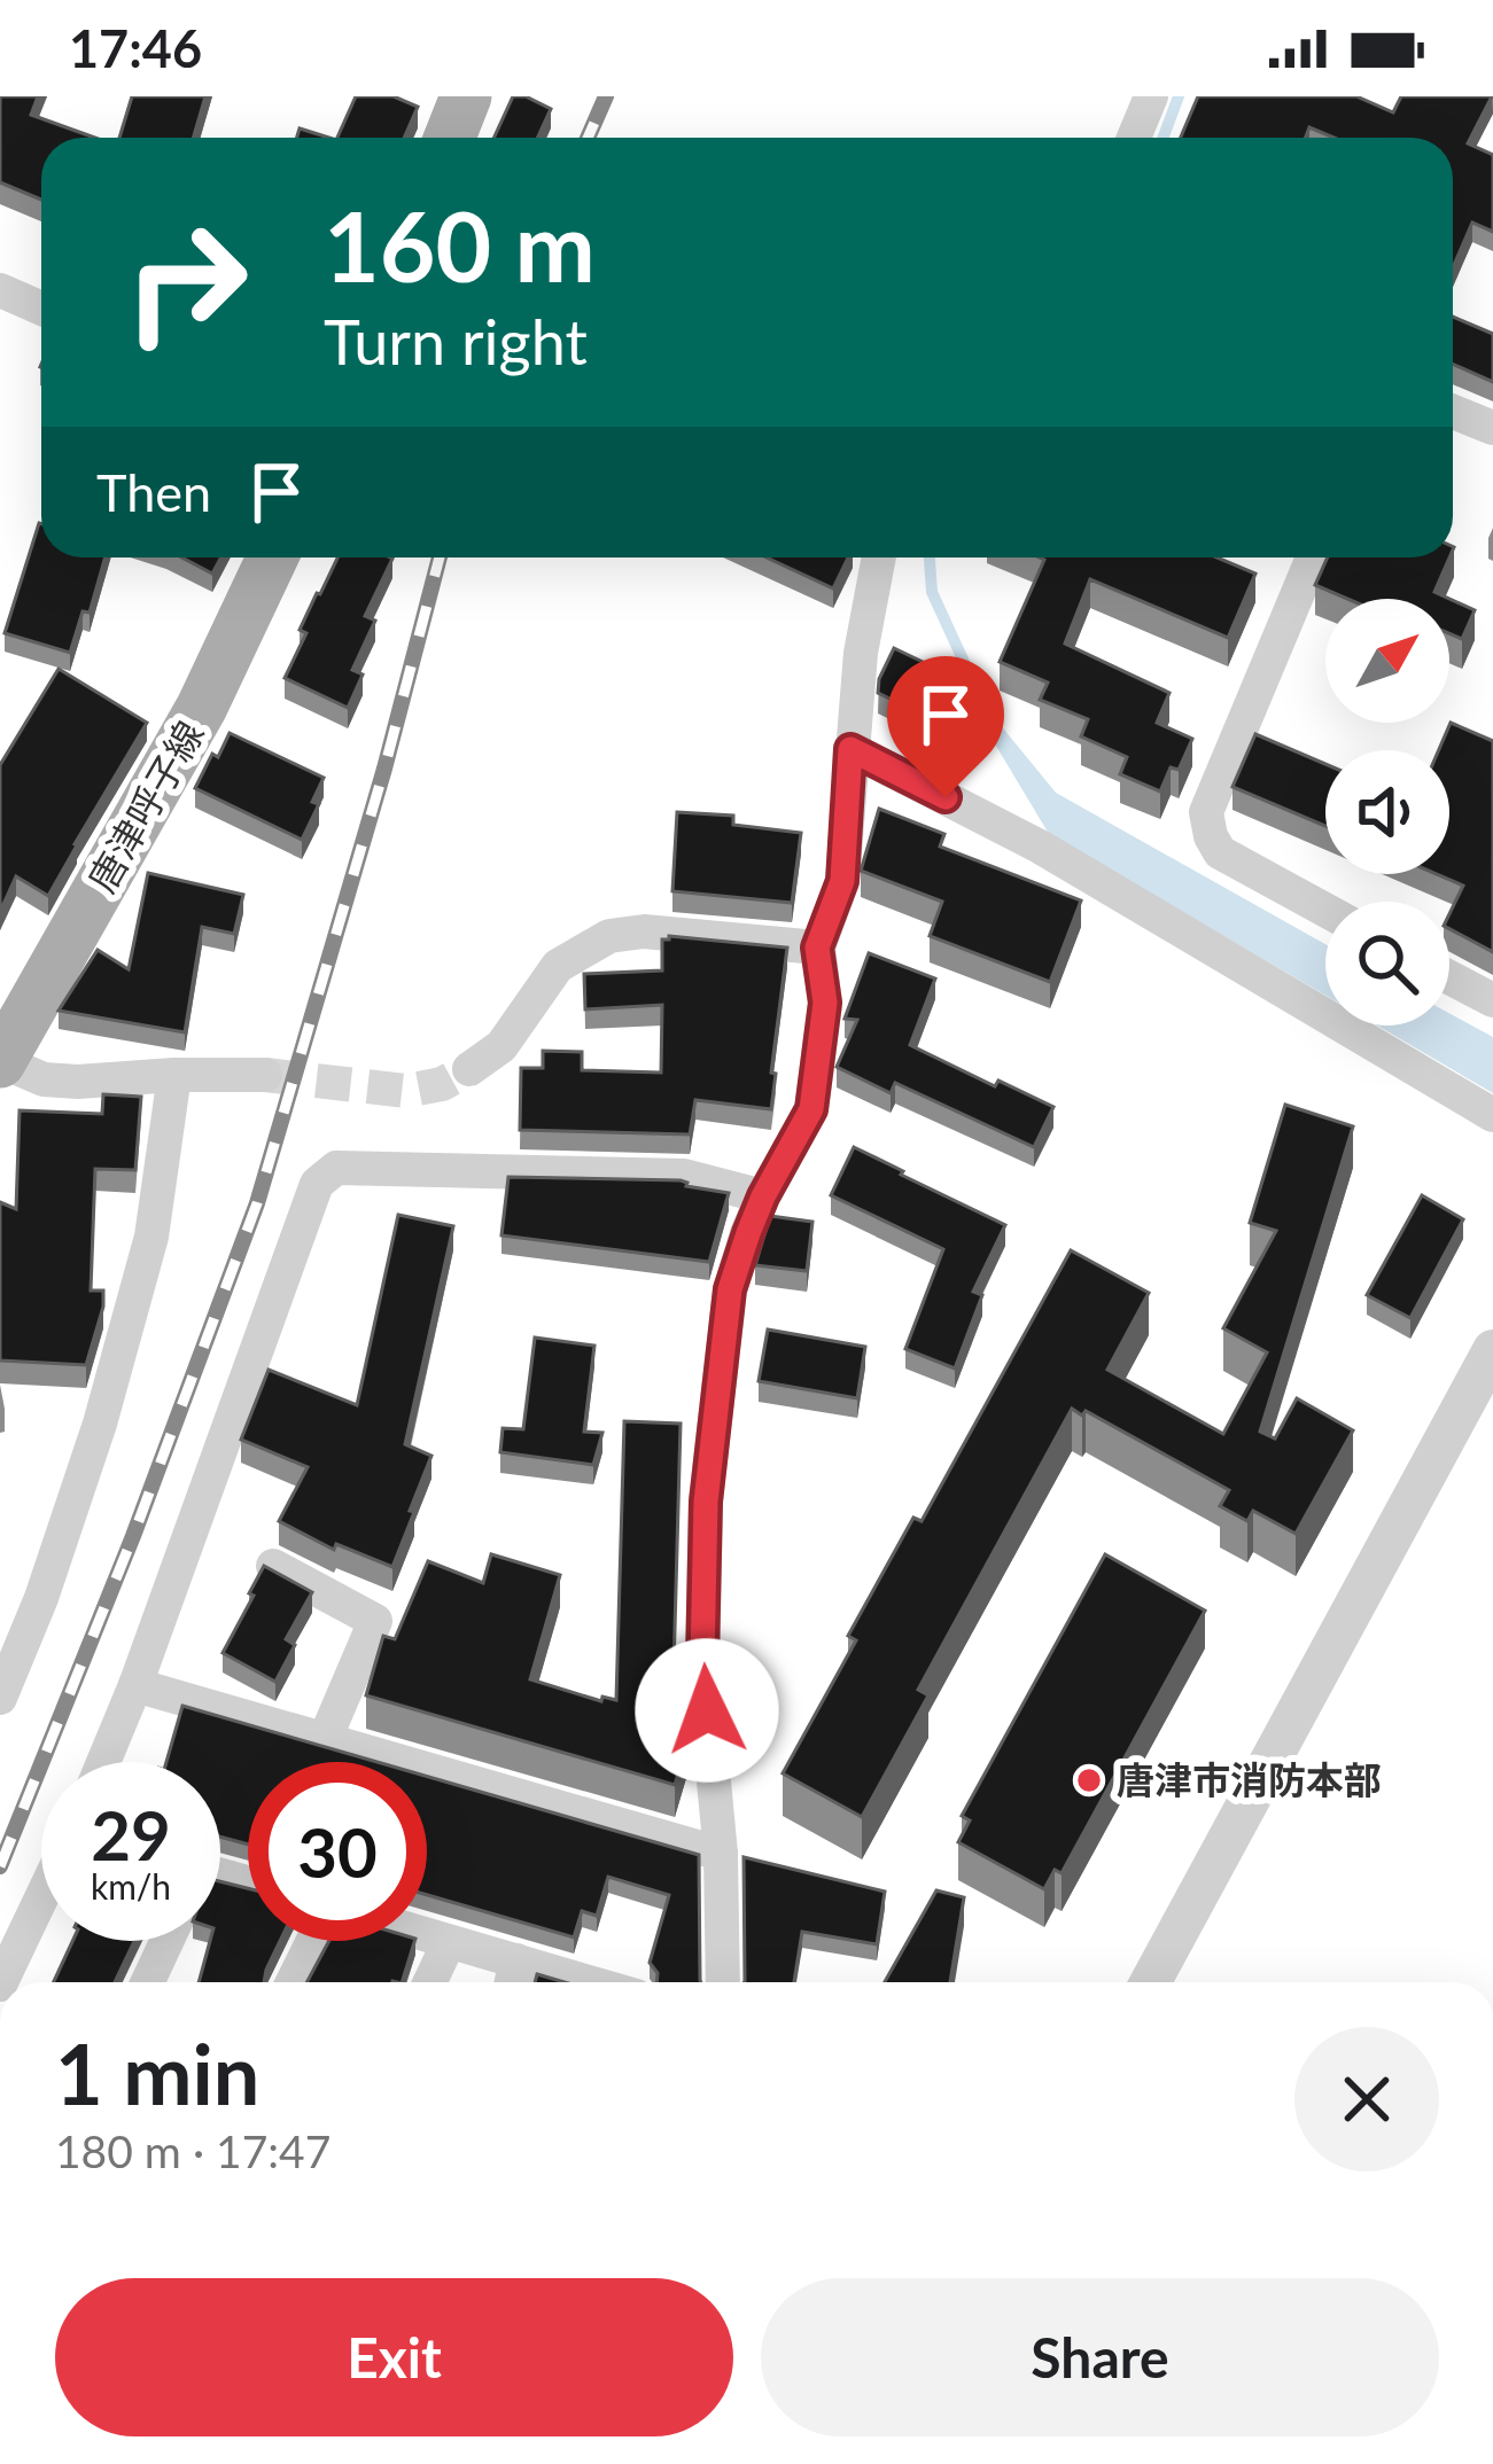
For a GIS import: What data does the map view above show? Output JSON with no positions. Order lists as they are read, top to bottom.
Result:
{
  "streets": {
    "main road": ["唐津呼子線"]
  },
  "places": ["唐津市消防本部"],
  "north": "top right",
  "page": {
    "status": "17:46",
    "turn": ["160 m", "Turn right"],
    "then": "Then",
    "speed": "29 km/h",
    "limit": "30",
    "heading": ["1 min", "180 m · 17:47"],
    "buttons": ["Exit", "Share"]
  }
}
